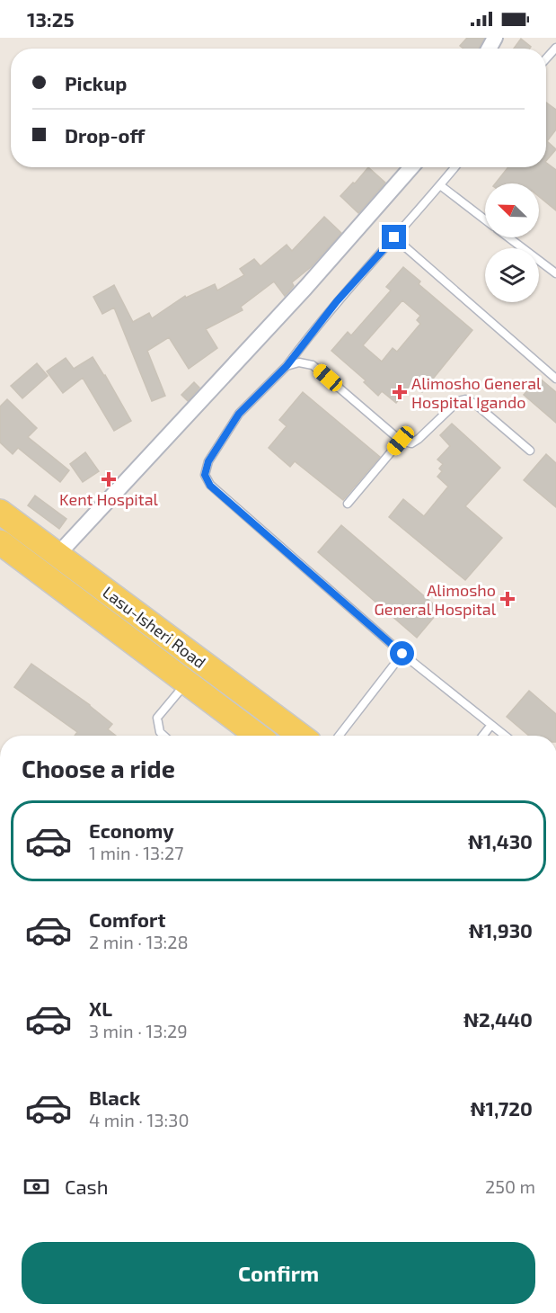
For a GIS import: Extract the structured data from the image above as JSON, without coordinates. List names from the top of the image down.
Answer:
{
  "streets": {
    "main road": ["Lasu-Isheri Road"]
  },
  "places": {
    "health": ["Alimosho General Hospital Igando", "Kent Hospital", "Alimosho General Hospital"]
  },
  "north": "top left",
  "page": {
    "status": "13:25",
    "banner": ["Pickup", "Drop-off"],
    "heading": "Choose a ride",
    "list": [
      {
        "name": "Economy",
        "note": "1 min · 13:27",
        "value": "₦1,430"
      },
      {
        "name": "Comfort",
        "note": "2 min · 13:28",
        "value": "₦1,930"
      },
      {
        "name": "XL",
        "note": "3 min · 13:29",
        "value": "₦2,440"
      },
      {
        "name": "Black",
        "note": "4 min · 13:30",
        "value": "₦1,720"
      }
    ],
    "pay": ["Cash", "250 m"],
    "buttons": "Confirm"
  }
}
